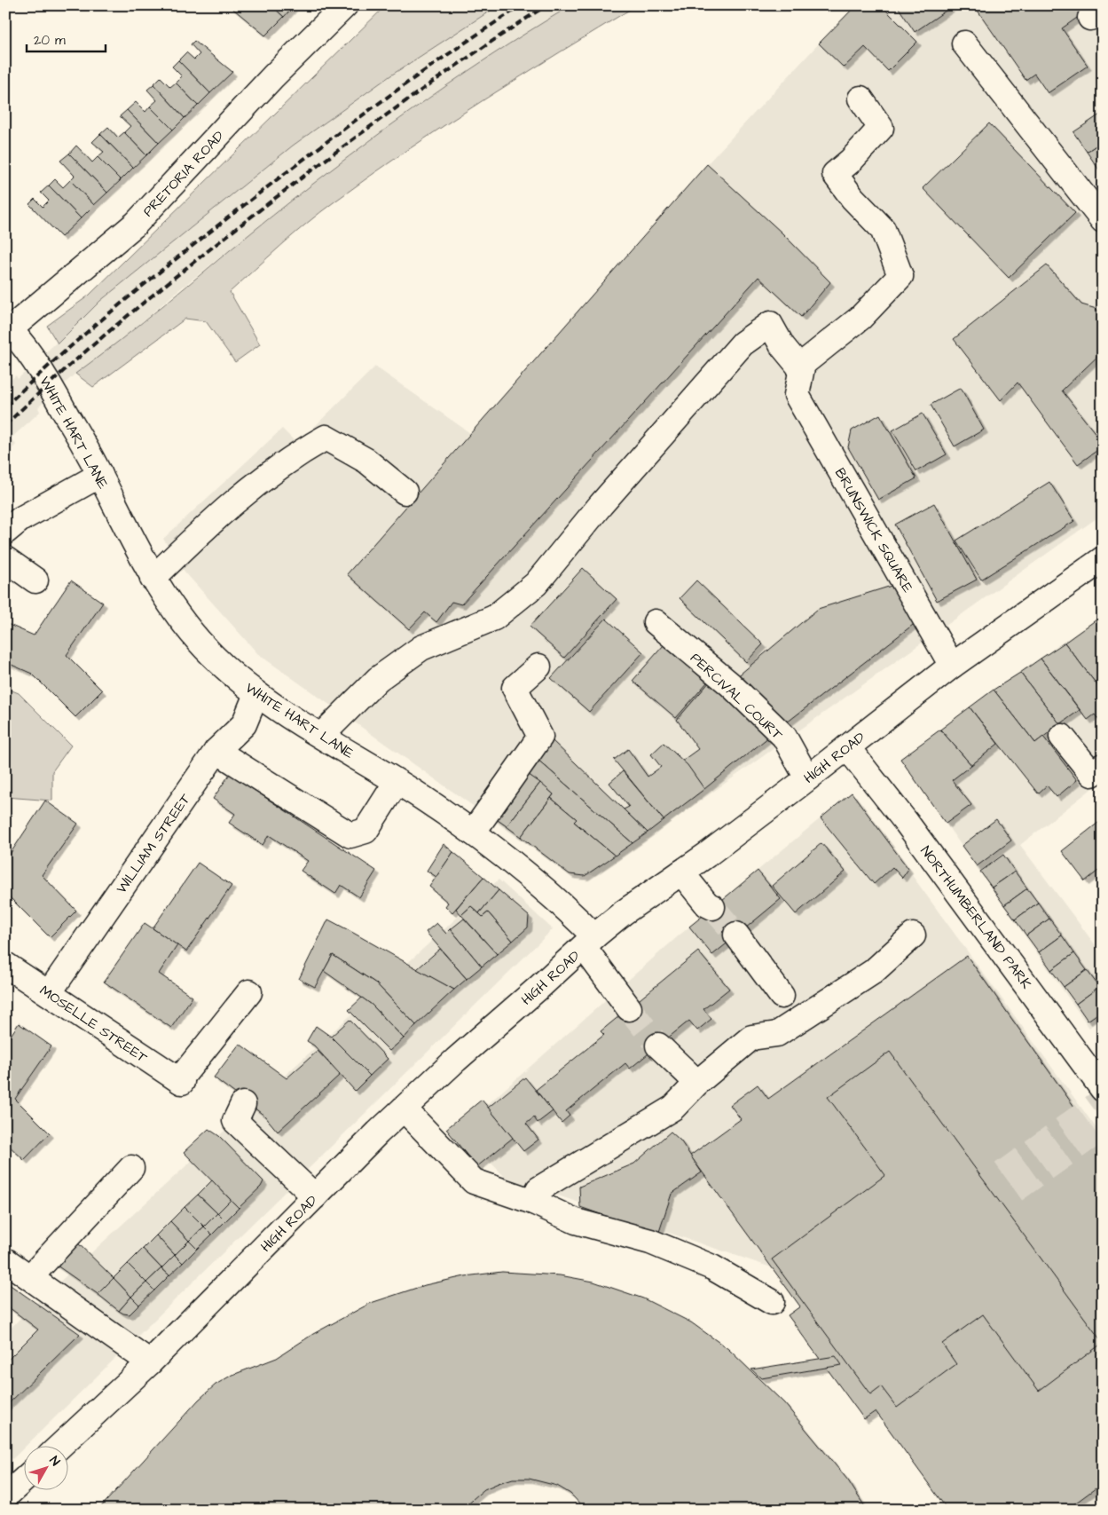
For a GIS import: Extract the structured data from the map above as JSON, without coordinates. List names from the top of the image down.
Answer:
{
  "streets": {
    "street": [
      "PRETORIA ROAD",
      "WHITE HART LANE",
      "BRUNSWICK SQUARE",
      "PERCIVAL COURT",
      "HIGH ROAD",
      "WILLIAM STREET",
      "NORTHUMBERLAND PARK",
      "MOSELLE STREET"
    ]
  },
  "crossings": [
    ["PRETORIA ROAD", "WHITE HART LANE"],
    ["WHITE HART LANE", "HIGH ROAD"],
    ["WHITE HART LANE", "WILLIAM STREET"],
    ["BRUNSWICK SQUARE", "HIGH ROAD"],
    ["PERCIVAL COURT", "HIGH ROAD"],
    ["HIGH ROAD", "NORTHUMBERLAND PARK"],
    ["WILLIAM STREET", "MOSELLE STREET"]
  ],
  "scale_bar": "20 m",
  "north": "top right"
}
